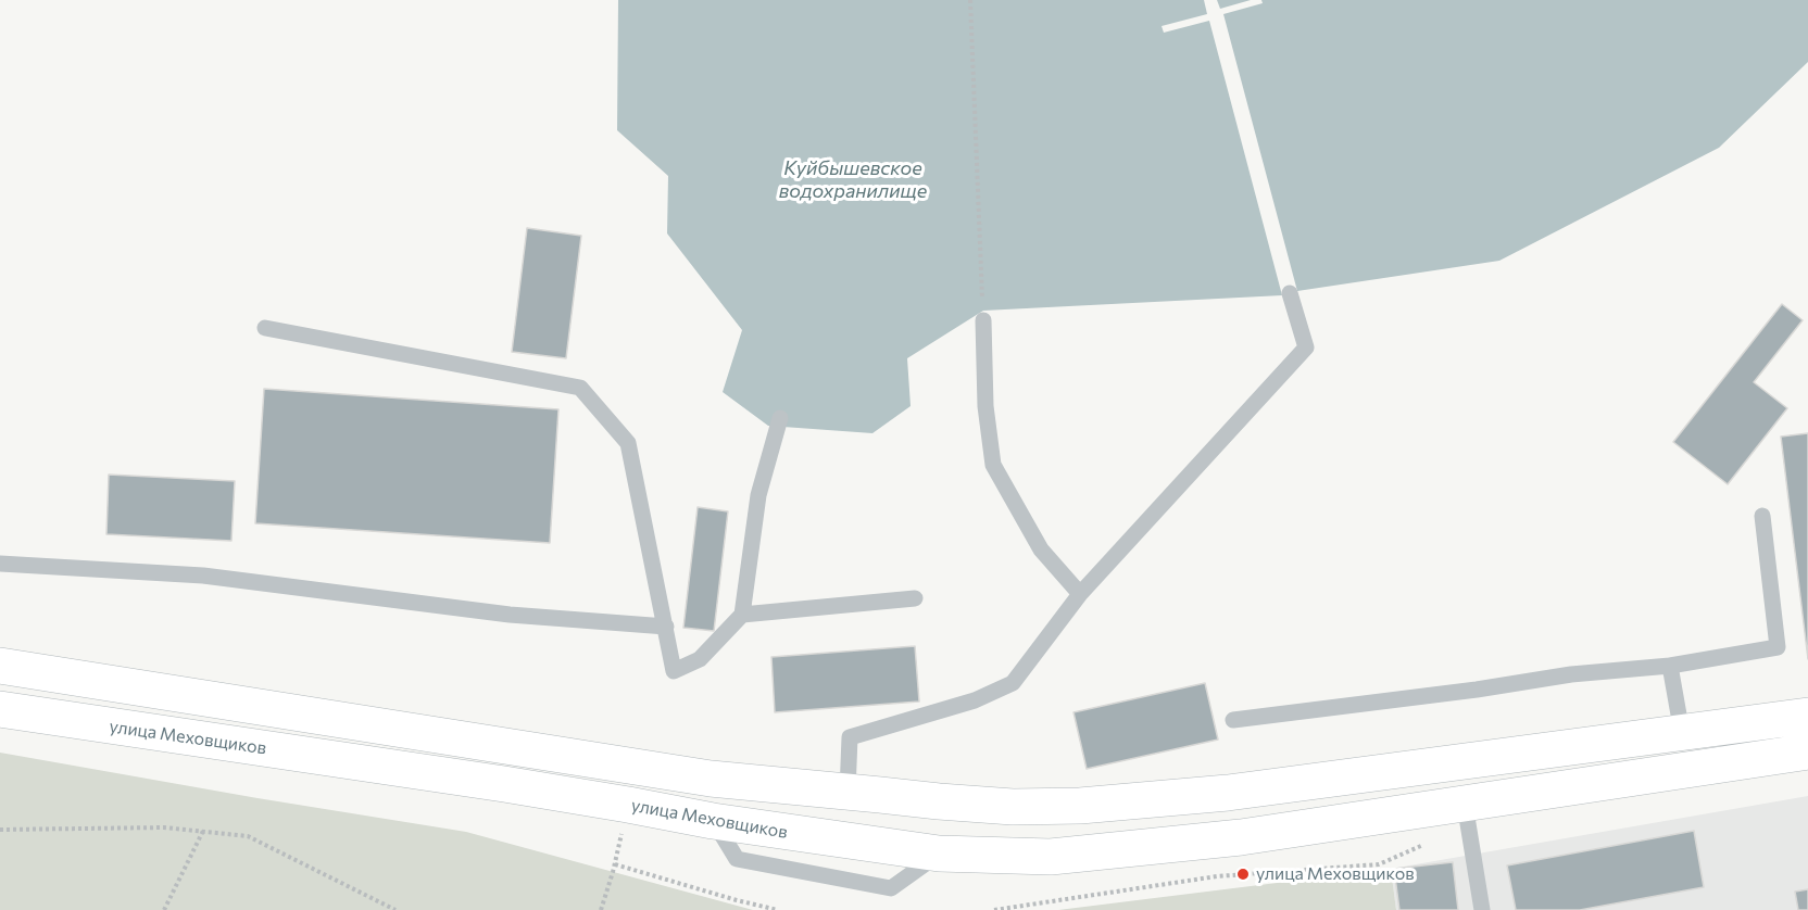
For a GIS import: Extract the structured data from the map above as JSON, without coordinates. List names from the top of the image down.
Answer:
{
  "streets": {
    "main road": ["улица Меховщиков"]
  },
  "water": ["Куйбышевское водохранилище"],
  "places": ["улица Меховщиков"]
}
